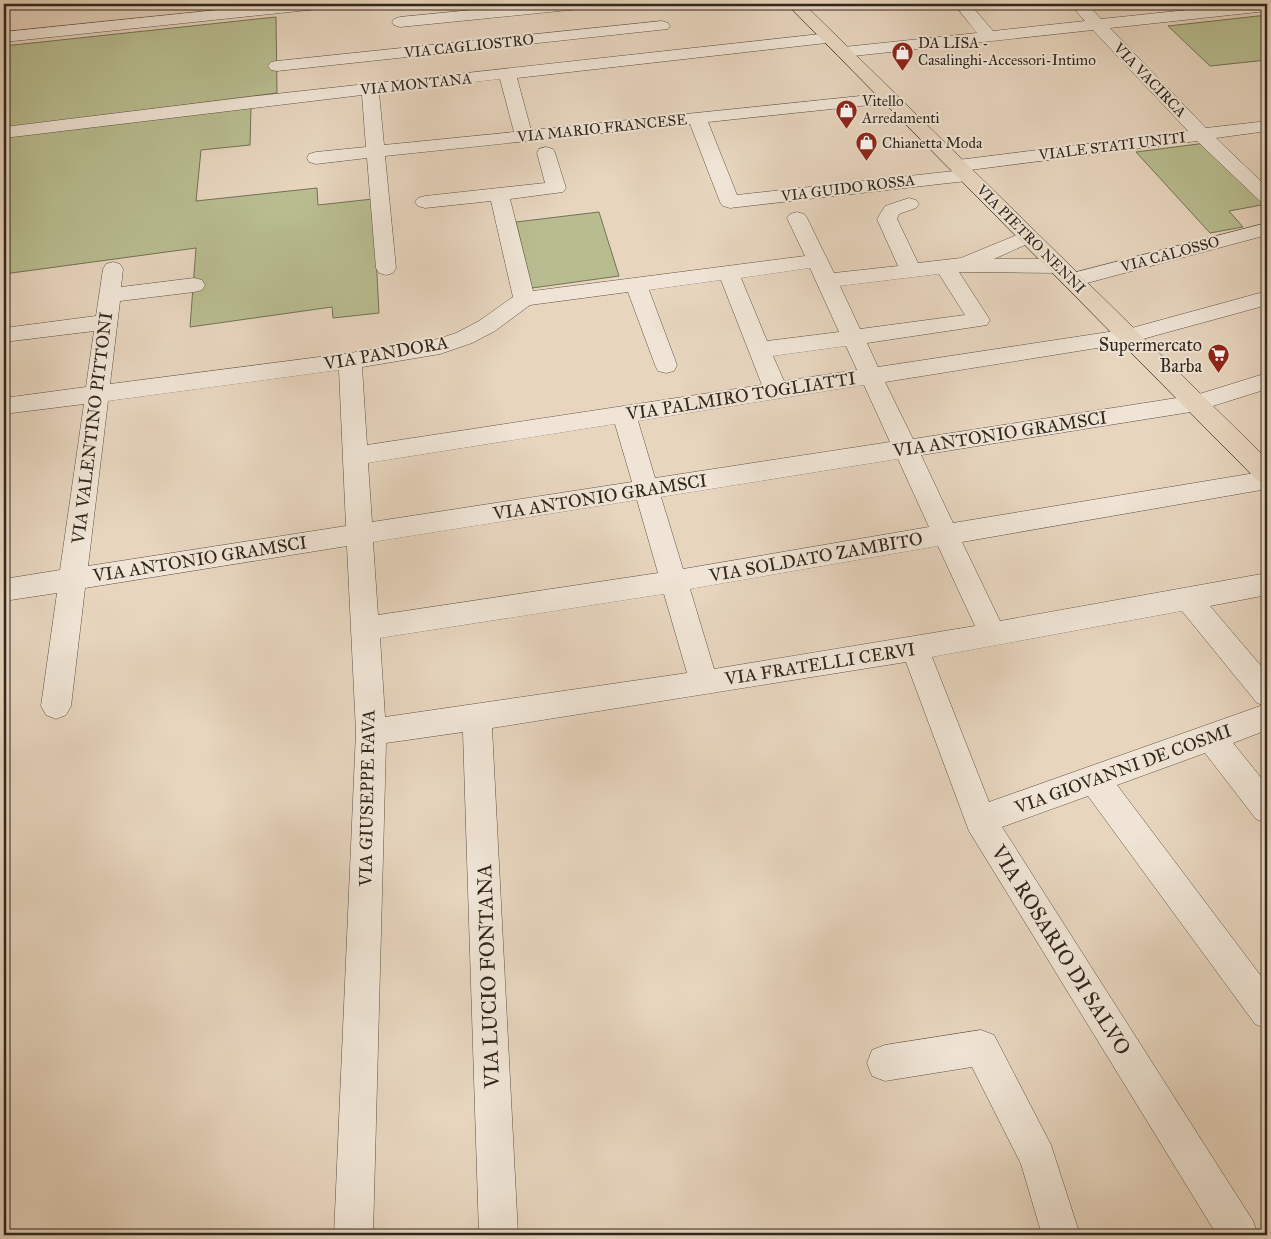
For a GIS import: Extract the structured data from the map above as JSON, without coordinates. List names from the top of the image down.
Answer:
{
  "streets": {
    "main road": ["VIA PIETRO NENNI"],
    "street": [
      "VIA CAGLIOSTRO",
      "VIA VACIRCA",
      "VIA MONTANA",
      "VIA MARIO FRANCESE",
      "VIALE STATI UNITI",
      "VIA GUIDO ROSSA",
      "VIA CALOSSO",
      "VIA PANDORA",
      "VIA PALMIRO TOGLIATTI",
      "VIA VALENTINO PITTONI",
      "VIA ANTONIO GRAMSCI",
      "VIA SOLDATO ZAMBITO",
      "VIA FRATELLI CERVI",
      "VIA GIOVANNI DE COSMI",
      "VIA GIUSEPPE FAVA",
      "VIA ROSARIO DI SALVO",
      "VIA LUCIO FONTANA"
    ]
  },
  "crossings": [
    ["VIA CAGLIOSTRO", "VIA MONTANA"],
    ["VIA VACIRCA", "VIA MONTANA"],
    ["VIA VACIRCA", "VIALE STATI UNITI"],
    ["VIA MONTANA", "VIA PIETRO NENNI"],
    ["VIA MARIO FRANCESE", "VIA GUIDO ROSSA"],
    ["VIA MARIO FRANCESE", "VIA PIETRO NENNI"],
    ["VIALE STATI UNITI", "VIA GUIDO ROSSA"],
    ["VIALE STATI UNITI", "VIA PIETRO NENNI"],
    ["VIA GUIDO ROSSA", "VIA PIETRO NENNI"],
    ["VIA PIETRO NENNI", "VIA CALOSSO"],
    ["VIA PIETRO NENNI", "VIA PALMIRO TOGLIATTI"],
    ["VIA PIETRO NENNI", "VIA ANTONIO GRAMSCI"],
    ["VIA CALOSSO", "VIA PANDORA"],
    ["VIA PANDORA", "VIA VALENTINO PITTONI"],
    ["VIA PANDORA", "VIA GIUSEPPE FAVA"],
    ["VIA PALMIRO TOGLIATTI", "VIA GIUSEPPE FAVA"],
    ["VIA VALENTINO PITTONI", "VIA ANTONIO GRAMSCI"],
    ["VIA ANTONIO GRAMSCI", "VIA GIUSEPPE FAVA"],
    ["VIA SOLDATO ZAMBITO", "VIA GIUSEPPE FAVA"],
    ["VIA FRATELLI CERVI", "VIA GIUSEPPE FAVA"],
    ["VIA FRATELLI CERVI", "VIA ROSARIO DI SALVO"],
    ["VIA FRATELLI CERVI", "VIA LUCIO FONTANA"],
    ["VIA GIOVANNI DE COSMI", "VIA ROSARIO DI SALVO"]
  ],
  "places": {
    "shop": ["DA LISA - Casalinghi-Accessori-Intimo", "Vitello Arredamenti", "Chianetta Moda"],
    "supermarket": ["Supermercato Barba"]
  }
}
